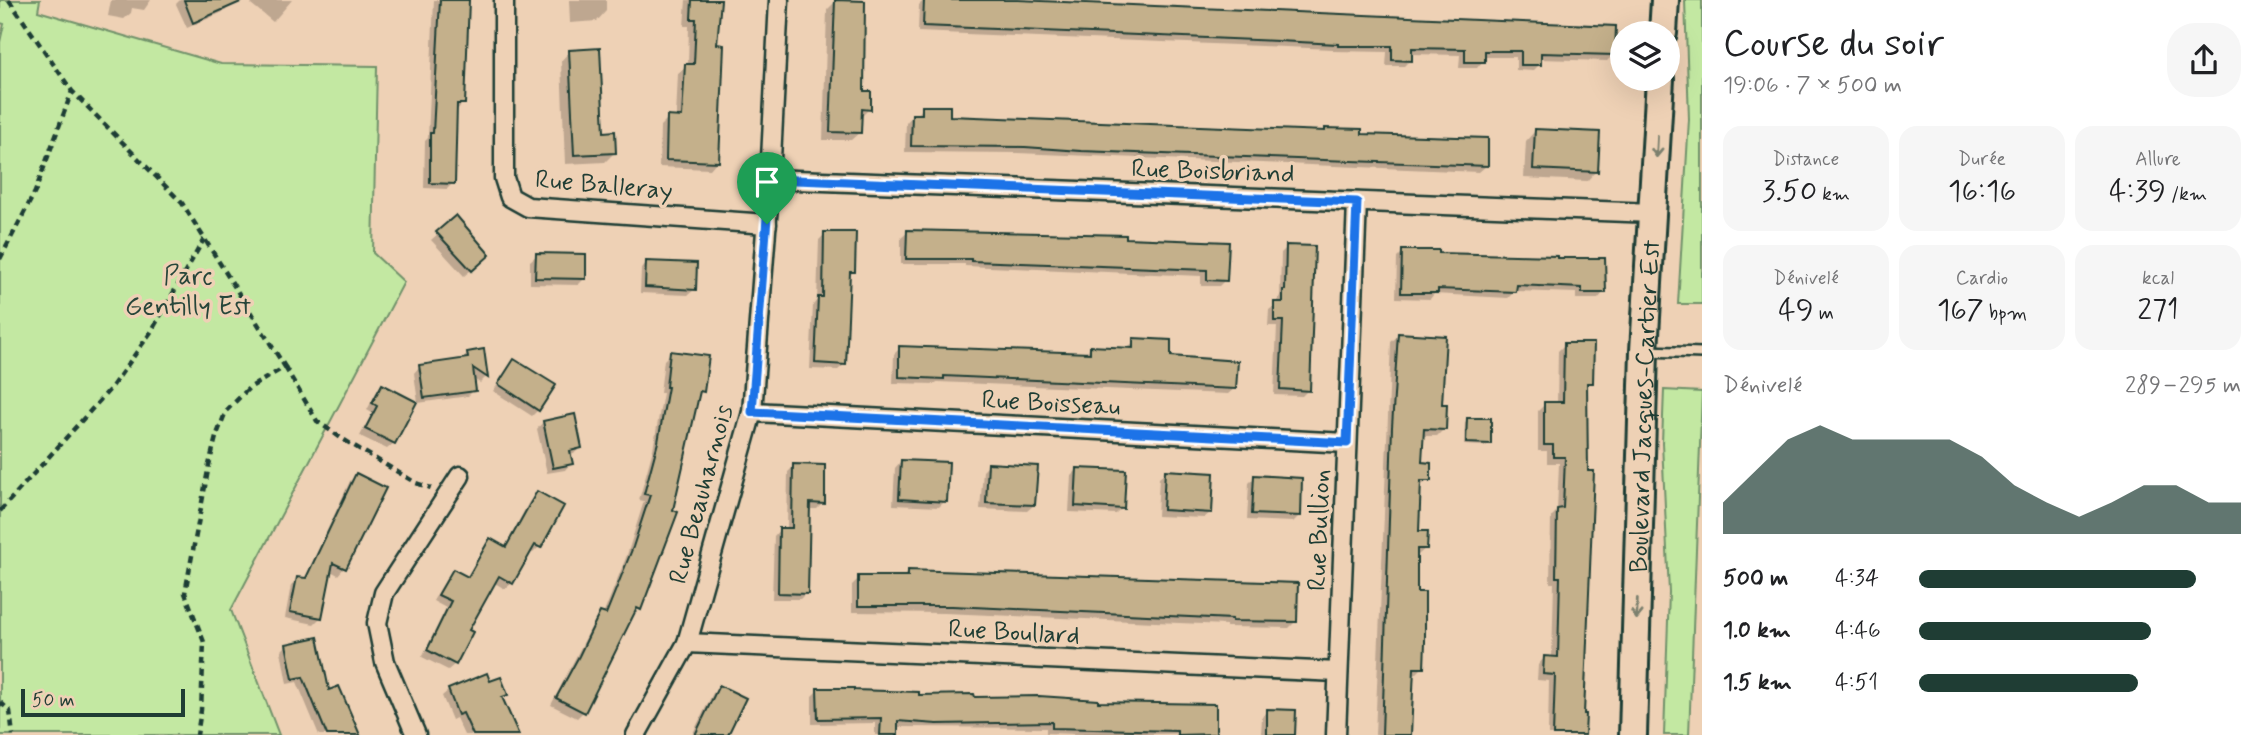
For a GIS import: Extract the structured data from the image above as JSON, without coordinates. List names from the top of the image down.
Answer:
{
  "streets": {
    "main road": ["Boulevard Jacques-Cartier Est"],
    "street": [
      "Rue Boisbriand",
      "Rue Balleray",
      "Rue Boisseau",
      "Rue Beauharnois",
      "Rue Bullion",
      "Rue Boullard"
    ]
  },
  "crossings": [
    ["Rue Boisbriand", "Boulevard Jacques-Cartier Est"],
    ["Rue Boisbriand", "Rue Beauharnois"],
    ["Rue Boisbriand", "Rue Bullion"],
    ["Rue Balleray", "Rue Beauharnois"],
    ["Rue Boisseau", "Rue Beauharnois"],
    ["Rue Boisseau", "Rue Bullion"],
    ["Rue Beauharnois", "Rue Boullard"],
    ["Rue Bullion", "Rue Boullard"]
  ],
  "one_way": ["Boulevard Jacques-Cartier Est"],
  "parks": ["Parc Gentilly Est"],
  "scale_bar": "50 m",
  "page": {
    "heading": ["Course du soir", "19:06 · 7 × 500 m"],
    "stats": [
      ["Distance", "3.50 km"],
      ["Durée", "16:16"],
      ["Allure", "4:39 /km"],
      ["Dénivelé", "49 m"],
      ["Cardio", "167 bpm"],
      ["kcal", "271"]
    ],
    "chart": ["Dénivelé", "289–295 m"],
    "list": [
      {
        "name": "500 m",
        "note": "4:34"
      },
      {
        "name": "1.0 km",
        "note": "4:46"
      },
      {
        "name": "1.5 km",
        "note": "4:51"
      }
    ],
    "scale": "50 m"
  }
}
